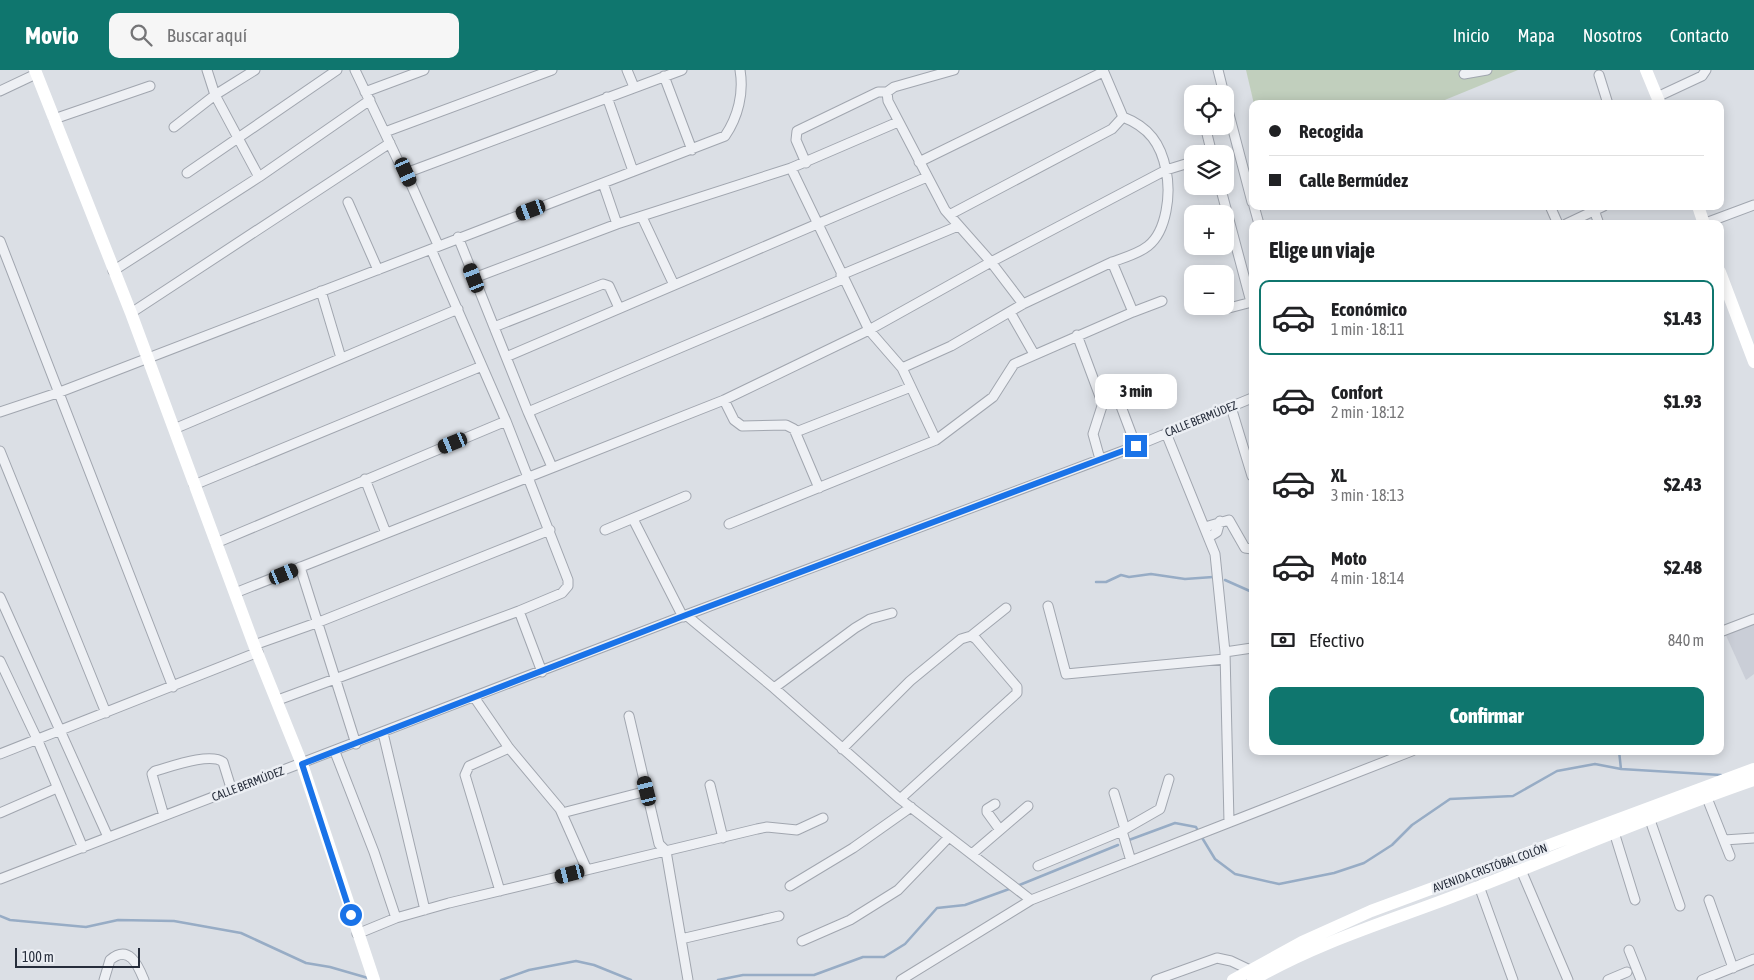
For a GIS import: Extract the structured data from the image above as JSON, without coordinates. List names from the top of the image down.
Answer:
{
  "streets": {
    "street": ["CALLE BERMÚDEZ", "AVENIDA CRISTÓBAL COLÓN"]
  },
  "scale_bar": "100 m",
  "page": {
    "header": "Movio",
    "search": "Buscar aquí",
    "nav": [
      "Inicio",
      "Mapa",
      "Nosotros",
      "Contacto"
    ],
    "map_buttons": ["+", "−"],
    "banner": ["Recogida", "Calle Bermúdez"],
    "heading": "Elige un viaje",
    "list": [
      {
        "name": "Económico",
        "note": "1 min · 18:11",
        "value": "$1.43"
      },
      {
        "name": "Confort",
        "note": "2 min · 18:12",
        "value": "$1.93"
      },
      {
        "name": "XL",
        "note": "3 min · 18:13",
        "value": "$2.43"
      },
      {
        "name": "Moto",
        "note": "4 min · 18:14",
        "value": "$2.48"
      }
    ],
    "bubble": "3 min",
    "pay": ["Efectivo", "840 m"],
    "buttons": "Confirmar",
    "scale": "100 m"
  }
}
